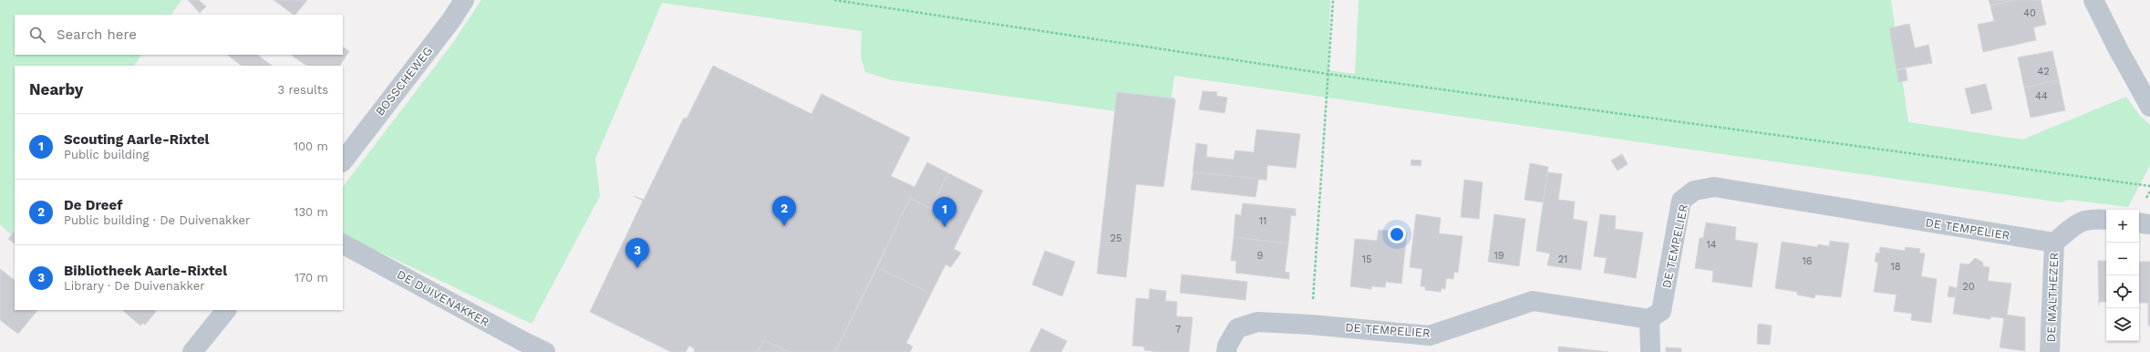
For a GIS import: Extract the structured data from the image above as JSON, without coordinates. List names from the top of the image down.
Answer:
{
  "streets": {
    "street": [
      "BOSSCHEWEG",
      "DE TEMPELIER",
      "DE MALTHEZER",
      "DE DUIVENAKKER"
    ]
  },
  "crossings": [
    ["DE TEMPELIER", "DE MALTHEZER"]
  ],
  "house_numbers": [
    "40",
    "42",
    "44",
    "11",
    "25",
    "14",
    "9",
    "19",
    "15",
    "21",
    "16",
    "18",
    "20",
    "7"
  ],
  "page": {
    "search": "Search here",
    "heading": ["Nearby", "3 results"],
    "list": [
      {
        "mark": "1",
        "name": "Scouting Aarle-Rixtel",
        "note": "Public building",
        "value": "100 m"
      },
      {
        "mark": "2",
        "name": "De Dreef",
        "note": "Public building · De Duivenakker",
        "value": "130 m"
      },
      {
        "mark": "3",
        "name": "Bibliotheek Aarle-Rixtel",
        "note": "Library · De Duivenakker",
        "value": "170 m"
      }
    ],
    "pins": ["2", "1", "3"],
    "map_buttons": ["+", "−"]
  }
}
